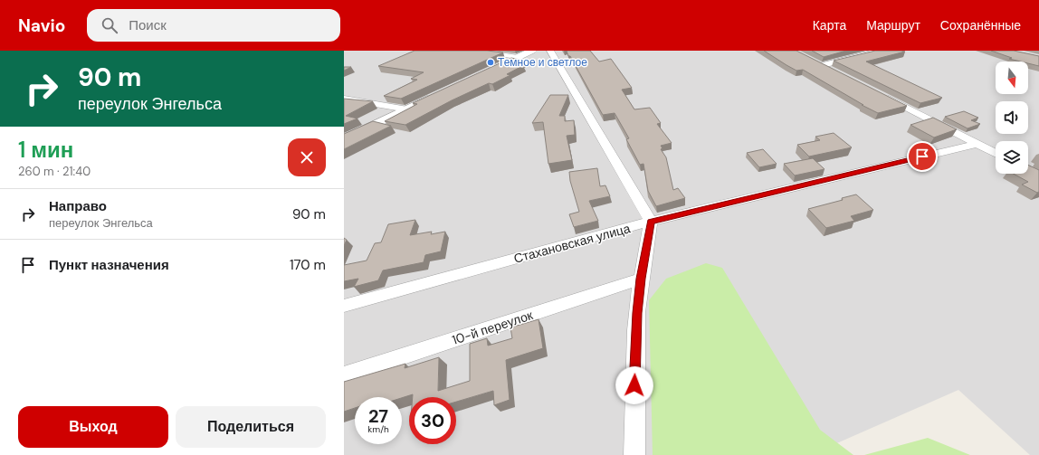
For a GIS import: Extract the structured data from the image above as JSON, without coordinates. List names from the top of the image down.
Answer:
{
  "streets": {
    "street": ["Стахановская улица", "10-й переулок"]
  },
  "places": ["Темное и светлое"],
  "north": "bottom",
  "page": {
    "header": "Navio",
    "search": "Поиск",
    "nav": ["Карта", "Маршрут", "Сохранённые"],
    "turn": ["90 m", "переулок Энгельса"],
    "heading": ["1 мин", "260 m · 21:40"],
    "list": [
      {
        "name": "Направо",
        "note": "переулок Энгельса",
        "value": "90 m"
      },
      {
        "name": "Пункт назначения",
        "value": "170 m"
      }
    ],
    "speed": "27 km/h",
    "limit": "30",
    "buttons": ["Выход", "Поделиться"]
  }
}
